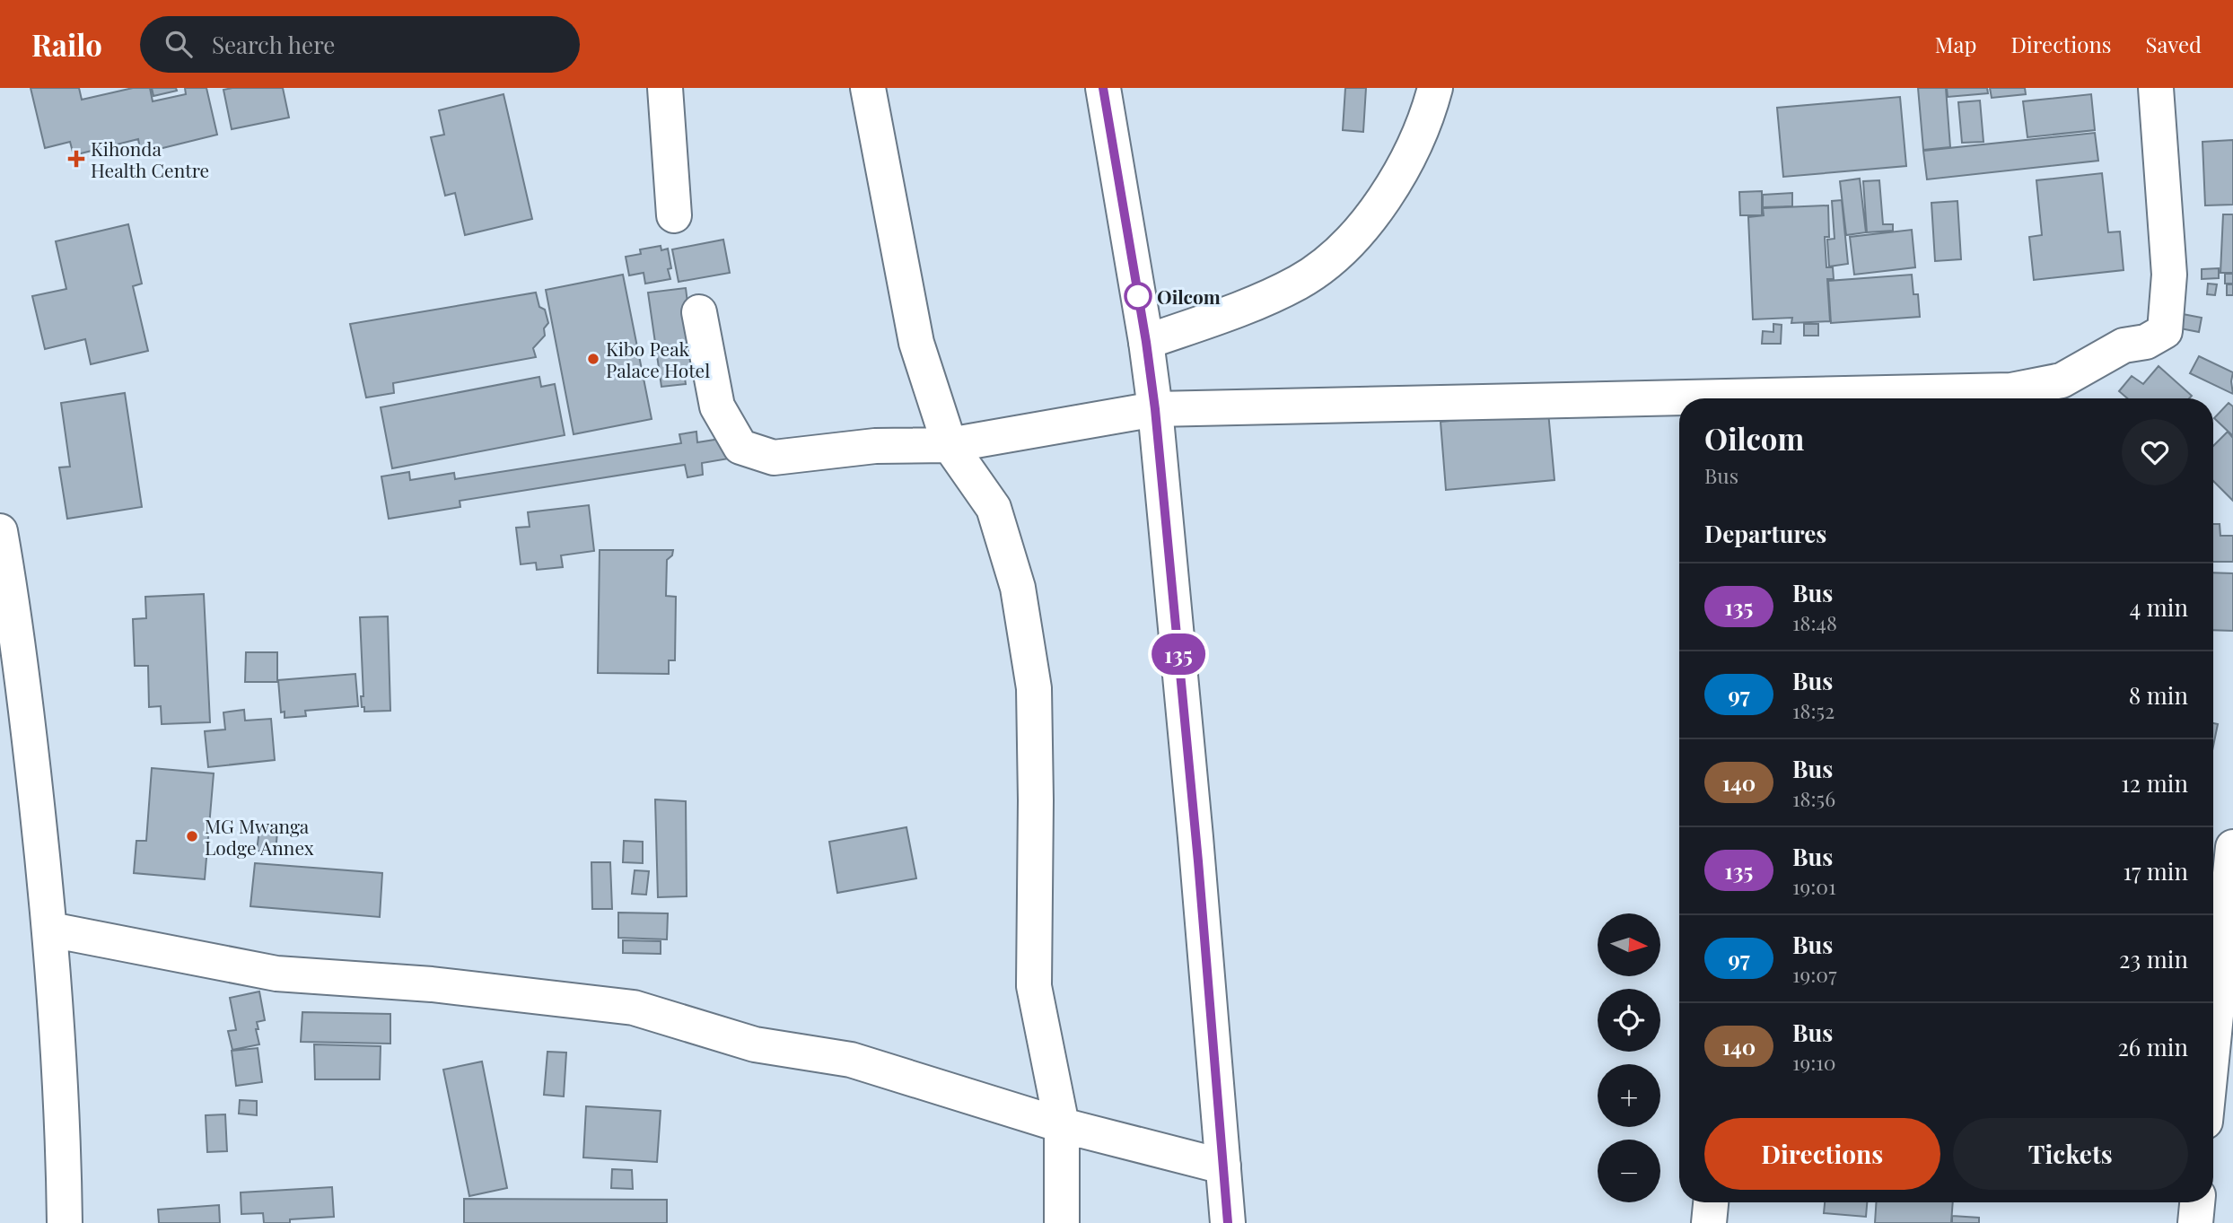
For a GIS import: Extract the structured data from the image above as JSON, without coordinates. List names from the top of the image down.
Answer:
{
  "places": {
    "health": ["Kihonda Health Centre"],
    "other": ["Oilcom", "Kibo Peak Palace Hotel", "MG Mwanga Lodge Annex"]
  },
  "lines": ["bus line 135"],
  "north": "right",
  "page": {
    "header": "Railo",
    "search": "Search here",
    "nav": ["Map", "Directions", "Saved"],
    "on_map": "135",
    "heading": [
      ["Oilcom", "Bus"],
      "Departures"
    ],
    "list": [
      {
        "mark": "135",
        "name": "Bus",
        "note": "18:48",
        "value": "4 min"
      },
      {
        "mark": "97",
        "name": "Bus",
        "note": "18:52",
        "value": "8 min"
      },
      {
        "mark": "140",
        "name": "Bus",
        "note": "18:56",
        "value": "12 min"
      },
      {
        "mark": "135",
        "name": "Bus",
        "note": "19:01",
        "value": "17 min"
      },
      {
        "mark": "97",
        "name": "Bus",
        "note": "19:07",
        "value": "23 min"
      },
      {
        "mark": "140",
        "name": "Bus",
        "note": "19:10",
        "value": "26 min"
      }
    ],
    "map_buttons": ["+", "−"],
    "buttons": ["Directions", "Tickets"]
  }
}
